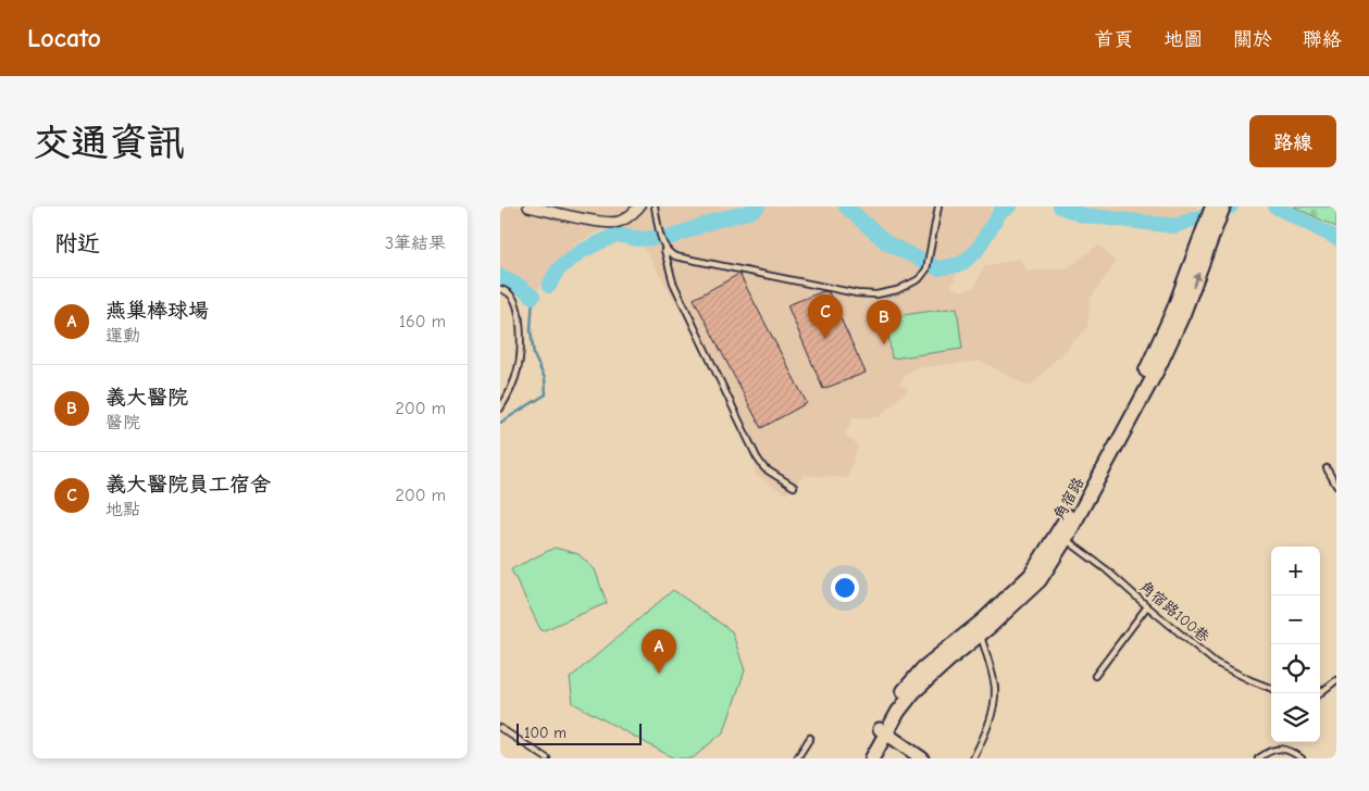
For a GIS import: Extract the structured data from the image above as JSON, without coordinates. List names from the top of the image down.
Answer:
{
  "streets": {
    "main road": ["角宿路"],
    "lane": ["角宿路100巷"]
  },
  "crossings": [
    ["角宿路", "角宿路100巷"]
  ],
  "scale_bar": "100 m",
  "page": {
    "header": "Locato",
    "nav": [
      "首頁",
      "地圖",
      "關於",
      "聯絡"
    ],
    "buttons": "路線",
    "title": "交通資訊",
    "heading": ["附近", "3筆結果"],
    "list": [
      {
        "mark": "A",
        "name": "燕巢棒球場",
        "note": "運動",
        "value": "160 m"
      },
      {
        "mark": "B",
        "name": "義大醫院",
        "note": "醫院",
        "value": "200 m"
      },
      {
        "mark": "C",
        "name": "義大醫院員工宿舍",
        "note": "地點",
        "value": "200 m"
      }
    ],
    "pins": ["C", "B", "A"],
    "map_buttons": ["+", "−"],
    "scale": "100 m"
  }
}
